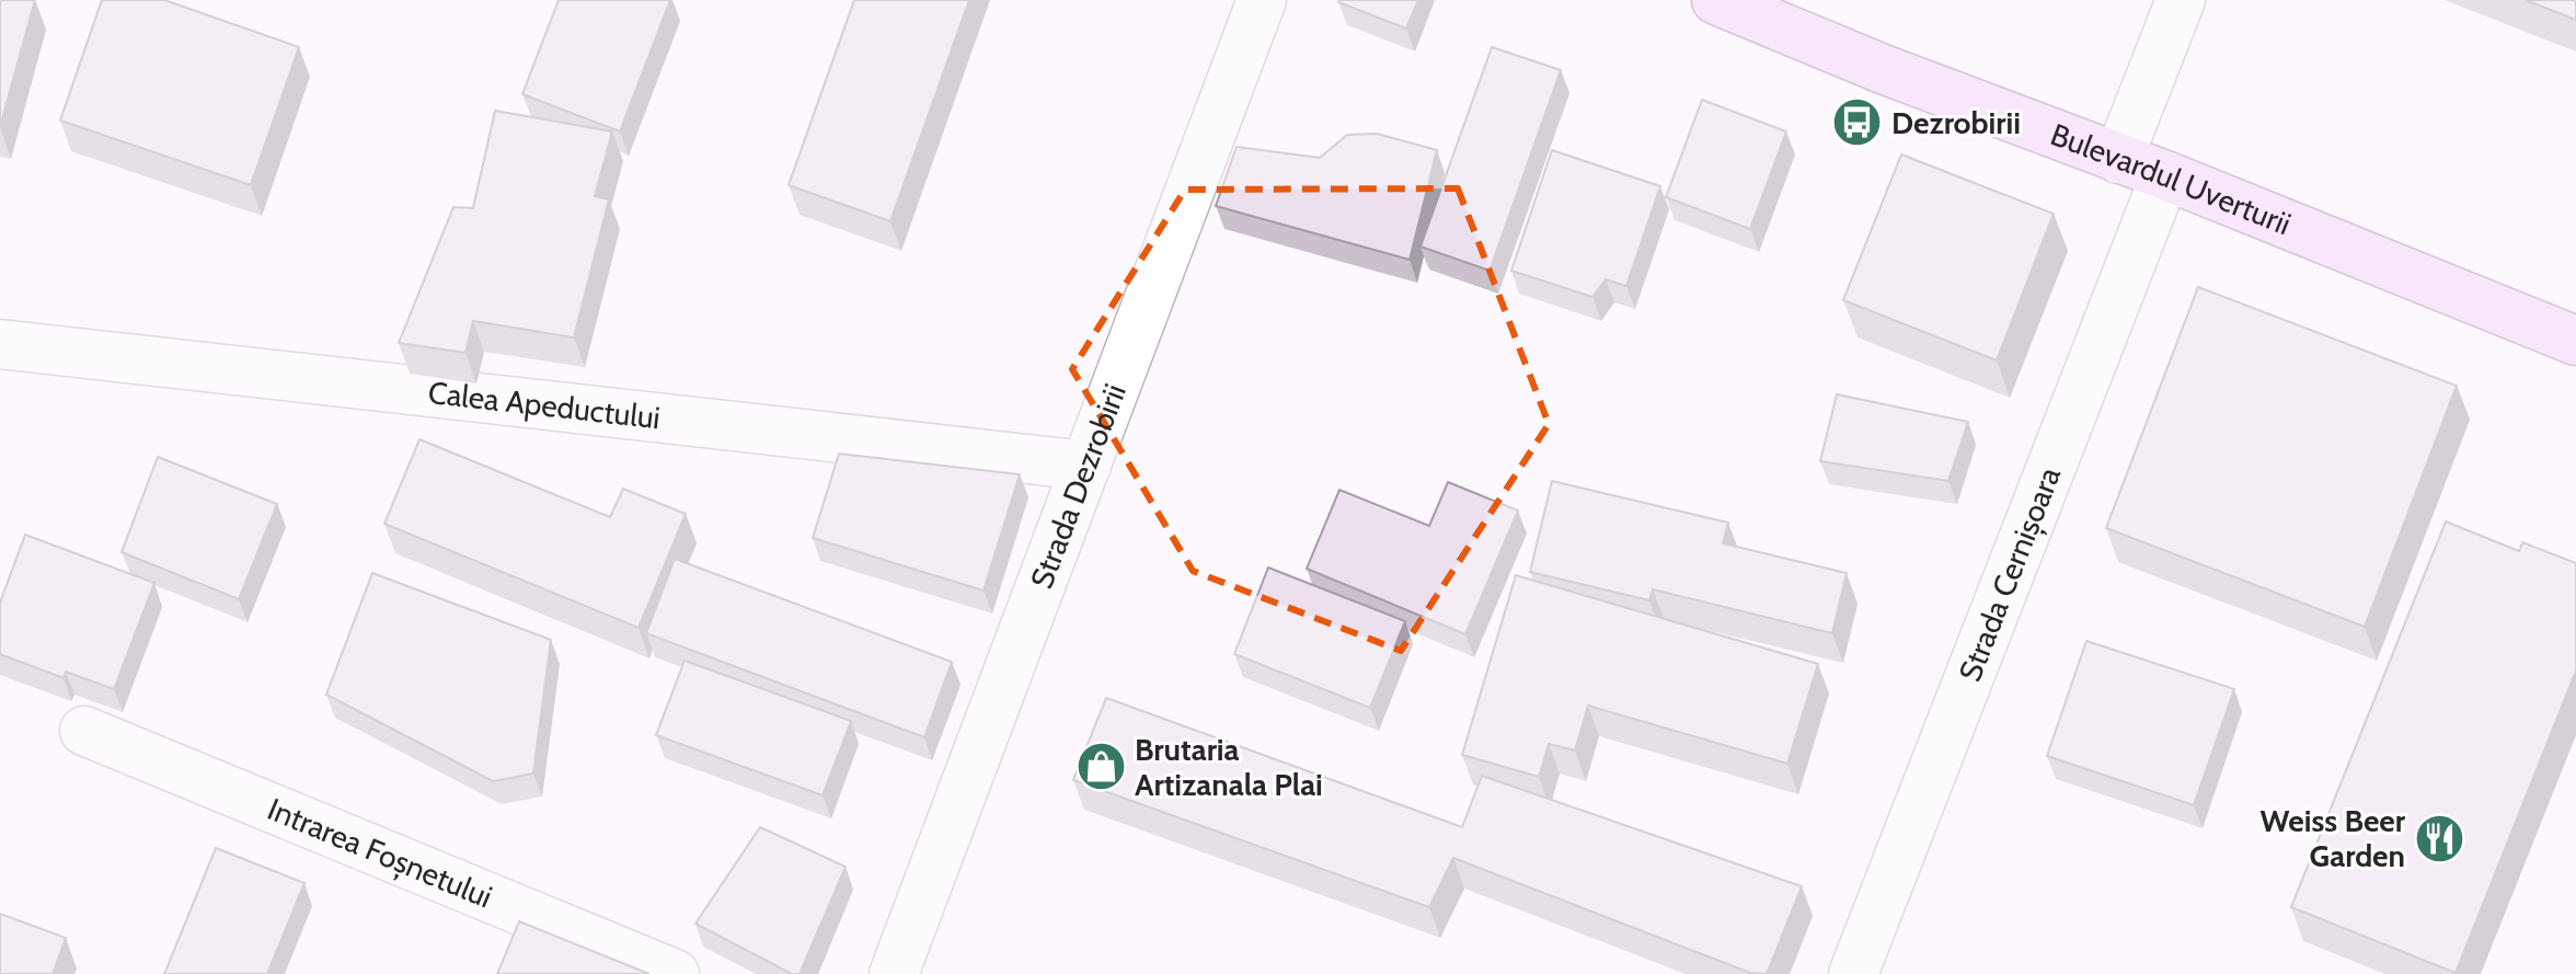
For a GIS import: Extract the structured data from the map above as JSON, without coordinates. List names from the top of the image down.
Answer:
{
  "streets": {
    "main road": ["Bulevardul Uverturii"],
    "street": [
      "Calea Apeductului",
      "Strada Dezrobirii",
      "Strada Cernișoara",
      "Intrarea Foșnetului"
    ]
  },
  "crossings": [
    ["Bulevardul Uverturii", "Strada Cernișoara"],
    ["Calea Apeductului", "Strada Dezrobirii"]
  ],
  "places": {
    "bus stop": ["Dezrobirii"],
    "shop": ["Brutaria Artizanala Plai"],
    "restaurant": ["Weiss Beer Garden"]
  }
}
